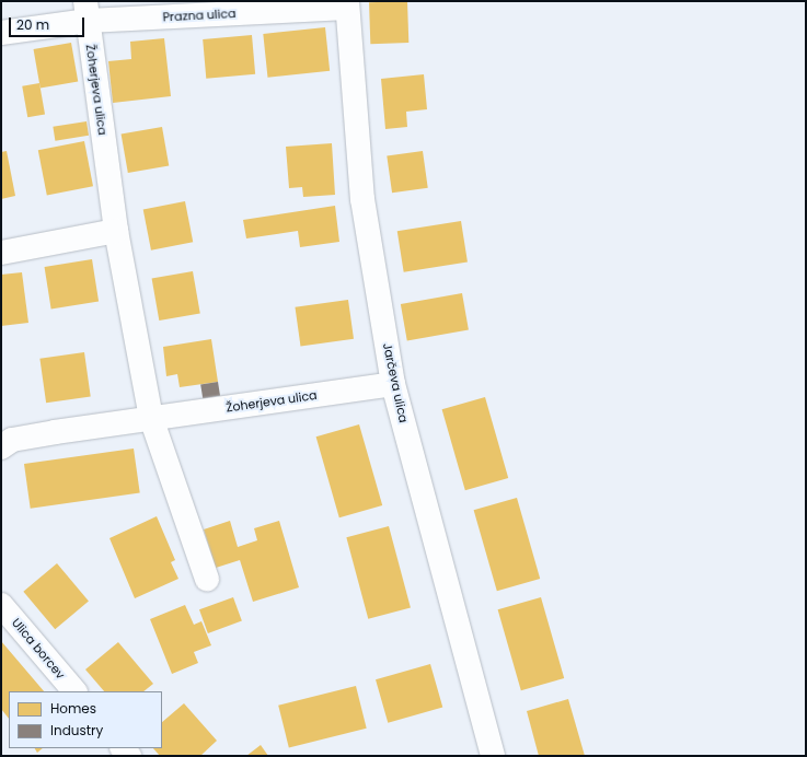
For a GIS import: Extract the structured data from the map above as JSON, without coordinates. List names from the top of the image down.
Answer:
{
  "streets": {
    "street": [
      "Prazna ulica",
      "Žoherjeva ulica",
      "Jarčeva ulica",
      "Ulica borcev"
    ]
  },
  "crossings": [
    ["Prazna ulica", "Žoherjeva ulica"],
    ["Prazna ulica", "Jarčeva ulica"],
    ["Žoherjeva ulica", "Jarčeva ulica"]
  ],
  "legend": ["Homes", "Industry"],
  "scale_bar": "20 m"
}
